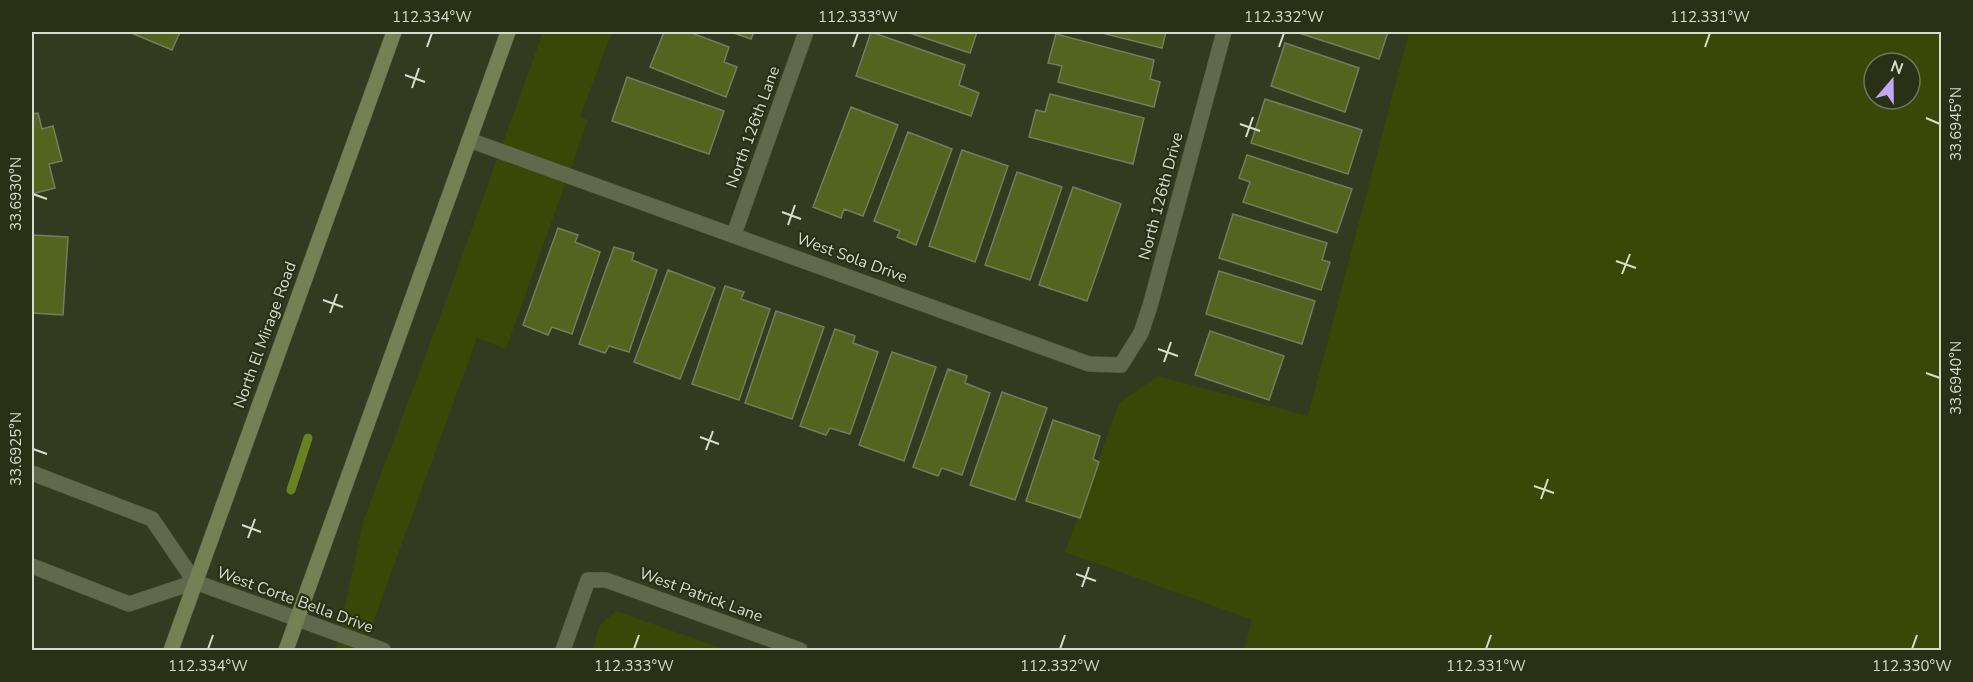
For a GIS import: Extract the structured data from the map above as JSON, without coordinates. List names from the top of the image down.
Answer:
{
  "streets": {
    "main road": ["North El Mirage Road"],
    "street": [
      "North 126th Lane",
      "North 126th Drive",
      "West Sola Drive",
      "West Patrick Lane",
      "West Corte Bella Drive"
    ]
  },
  "crossings": [
    ["North 126th Lane", "West Sola Drive"],
    ["North 126th Drive", "West Sola Drive"],
    ["North El Mirage Road", "West Corte Bella Drive"]
  ],
  "north": "top",
  "coordinates": [
    "112.334°W",
    "112.333°W",
    "112.332°W",
    "112.331°W",
    "33.6945°N",
    "33.6930°N",
    "33.6940°N",
    "33.6925°N",
    "112.330°W"
  ]
}
